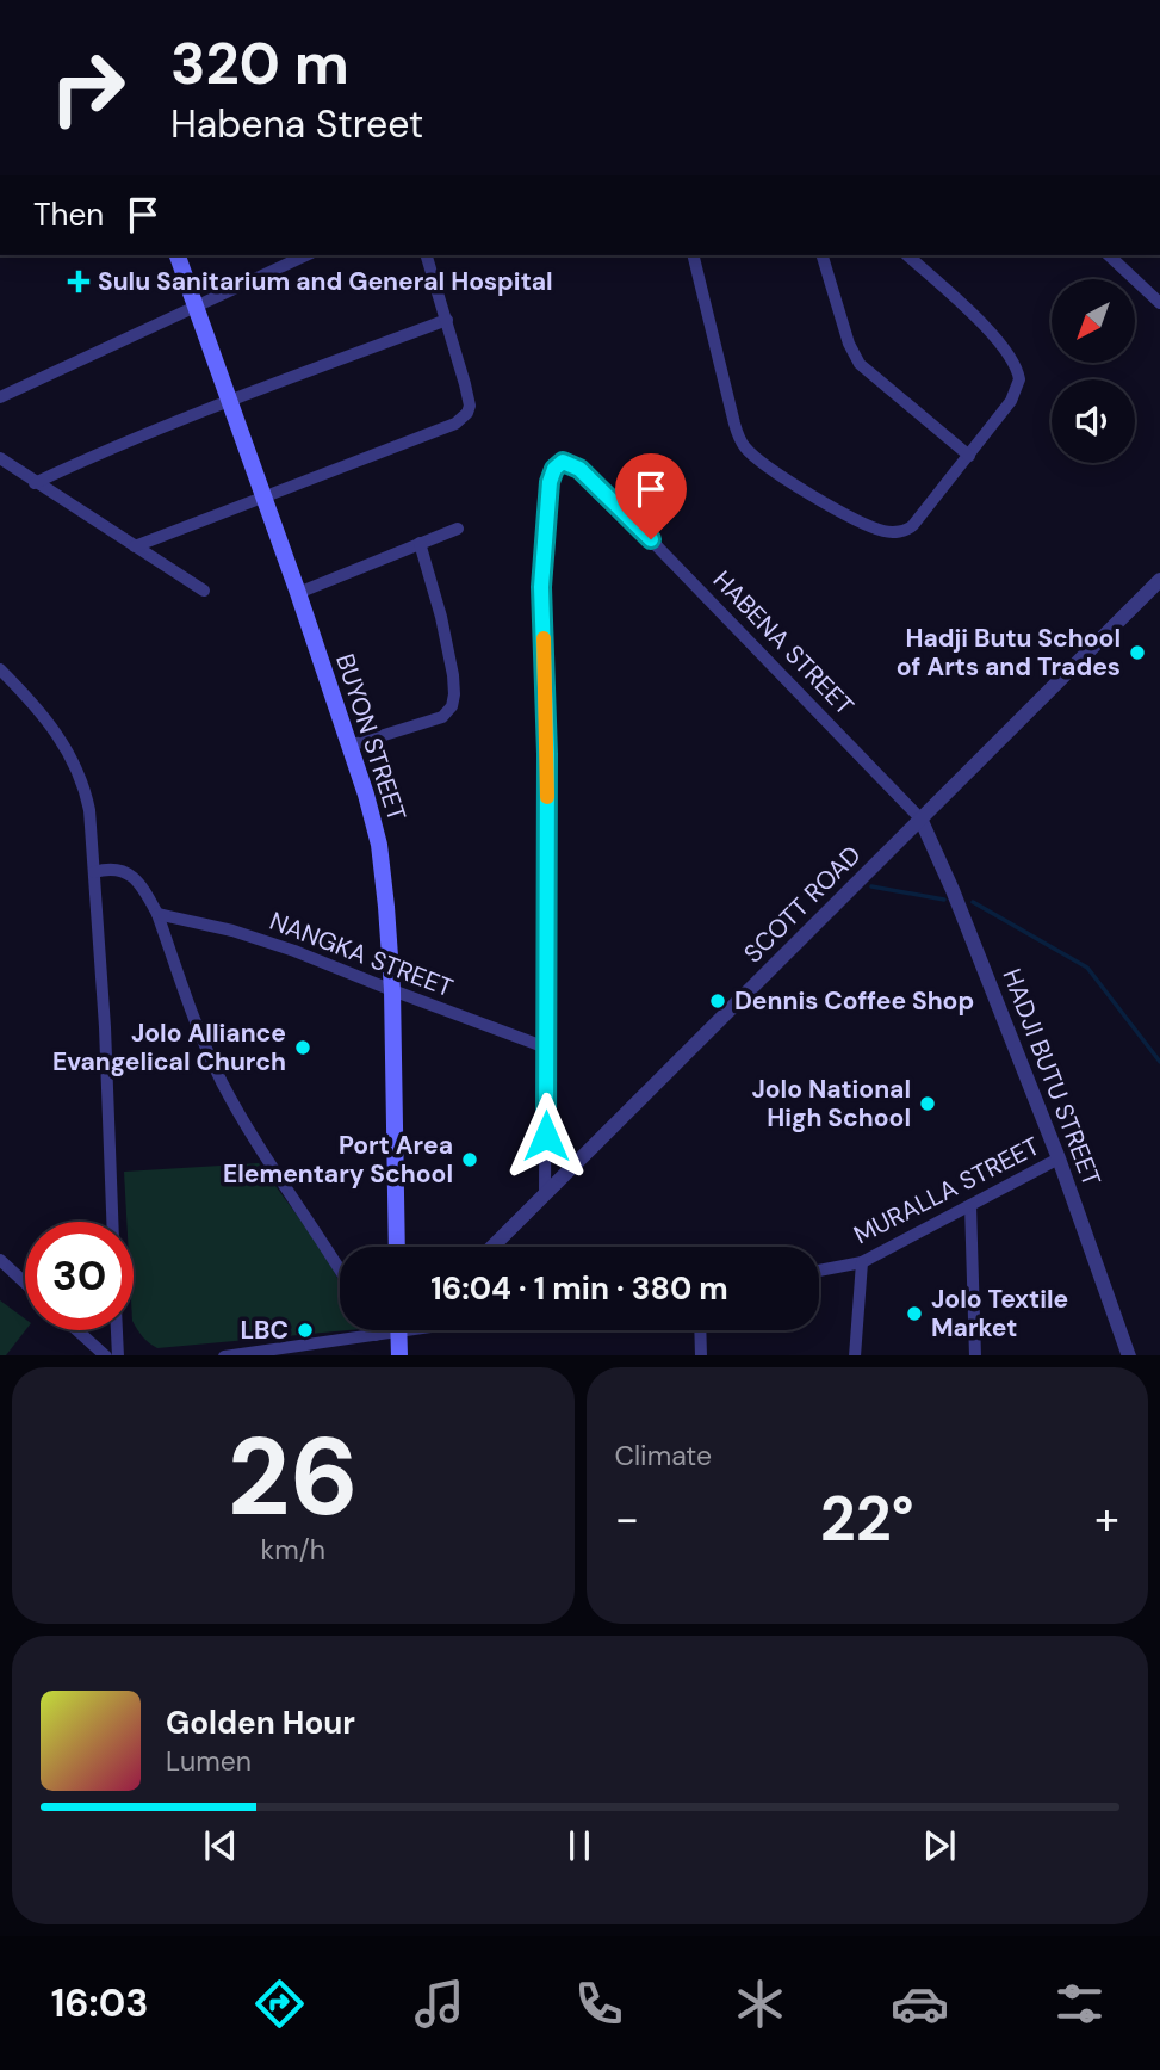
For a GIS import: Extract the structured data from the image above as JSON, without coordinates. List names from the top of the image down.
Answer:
{
  "streets": {
    "main road": ["BUYON STREET"],
    "street": [
      "HABENA STREET",
      "SCOTT ROAD",
      "NANGKA STREET",
      "HADJI BUTU STREET",
      "MURALLA STREET"
    ]
  },
  "crossings": [
    ["HABENA STREET", "SCOTT ROAD"],
    ["HABENA STREET", "NANGKA STREET"],
    ["HABENA STREET", "HADJI BUTU STREET"],
    ["BUYON STREET", "NANGKA STREET"],
    ["SCOTT ROAD", "HADJI BUTU STREET"],
    ["HADJI BUTU STREET", "MURALLA STREET"]
  ],
  "places": {
    "health": ["Sulu Sanitarium and General Hospital"],
    "other": [
      "Hadji Butu School of Arts and Trades",
      "Dennis Coffee Shop",
      "Jolo Alliance Evangelical Church",
      "Jolo National High School",
      "Port Area Elementary School",
      "Jolo Textile Market",
      "LBC"
    ]
  },
  "north": "bottom left",
  "page": {
    "turn": ["320 m", "Habena Street"],
    "then": "Then",
    "limit": "30",
    "trip": "16:04 · 1 min · 380 m",
    "tile": [
      ["26", "km/h"],
      "Climate"
    ],
    "heat": ["−", "22°", "+"],
    "song": ["Golden Hour", "Lumen"],
    "tabs": "16:03"
  }
}
